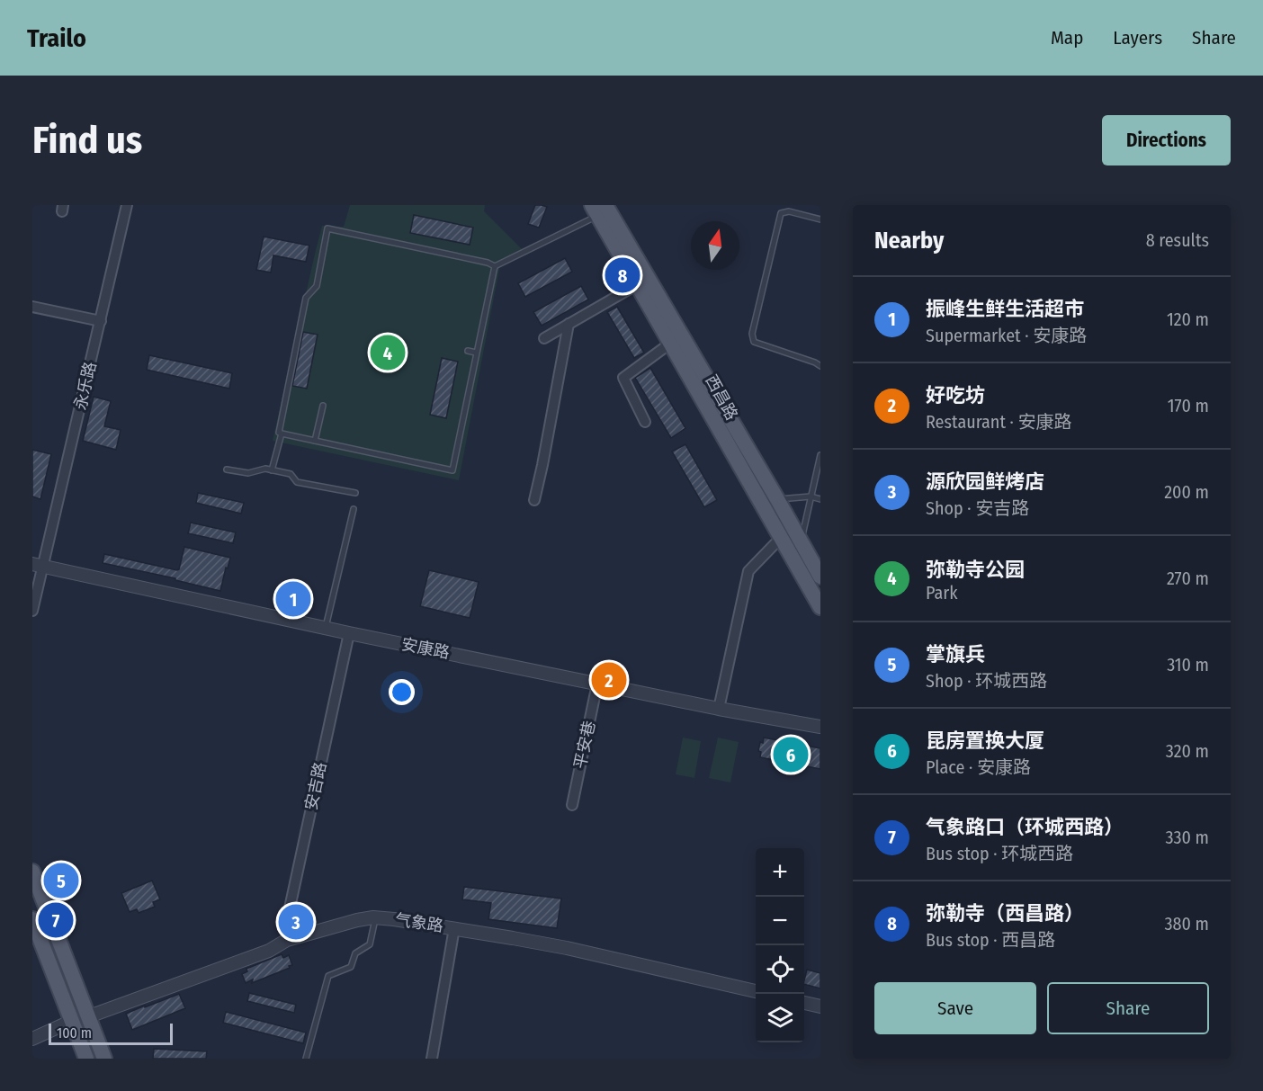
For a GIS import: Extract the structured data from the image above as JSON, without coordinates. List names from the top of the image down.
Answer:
{
  "streets": {
    "main road": ["西昌路"],
    "street": [
      "永乐路",
      "安康路",
      "平安巷",
      "安吉路",
      "气象路"
    ]
  },
  "crossings": [
    ["永乐路", "安康路"],
    ["安康路", "平安巷"],
    ["安康路", "安吉路"],
    ["安吉路", "气象路"]
  ],
  "scale_bar": "100 m",
  "north": "top",
  "page": {
    "header": "Trailo",
    "nav": ["Map", "Layers", "Share"],
    "buttons": [
      "Directions",
      ["Save", "Share"]
    ],
    "title": "Find us",
    "heading": ["Nearby", "8 results"],
    "pins": [
      "8",
      "4",
      "1",
      "2",
      "6",
      "5",
      "7",
      "3"
    ],
    "list": [
      {
        "mark": "1",
        "name": "振峰生鲜生活超市",
        "note": "Supermarket · 安康路",
        "value": "120 m"
      },
      {
        "mark": "2",
        "name": "好吃坊",
        "note": "Restaurant · 安康路",
        "value": "170 m"
      },
      {
        "mark": "3",
        "name": "源欣园鲜烤店",
        "note": "Shop · 安吉路",
        "value": "200 m"
      },
      {
        "mark": "4",
        "name": "弥勒寺公园",
        "note": "Park",
        "value": "270 m"
      },
      {
        "mark": "5",
        "name": "掌旗兵",
        "note": "Shop · 环城西路",
        "value": "310 m"
      },
      {
        "mark": "6",
        "name": "昆房置换大厦",
        "note": "Place · 安康路",
        "value": "320 m"
      },
      {
        "mark": "7",
        "name": "气象路口（环城西路）",
        "note": "Bus stop · 环城西路",
        "value": "330 m"
      },
      {
        "mark": "8",
        "name": "弥勒寺（西昌路）",
        "note": "Bus stop · 西昌路",
        "value": "380 m"
      }
    ],
    "map_buttons": ["+", "−"],
    "scale": "100 m"
  }
}
